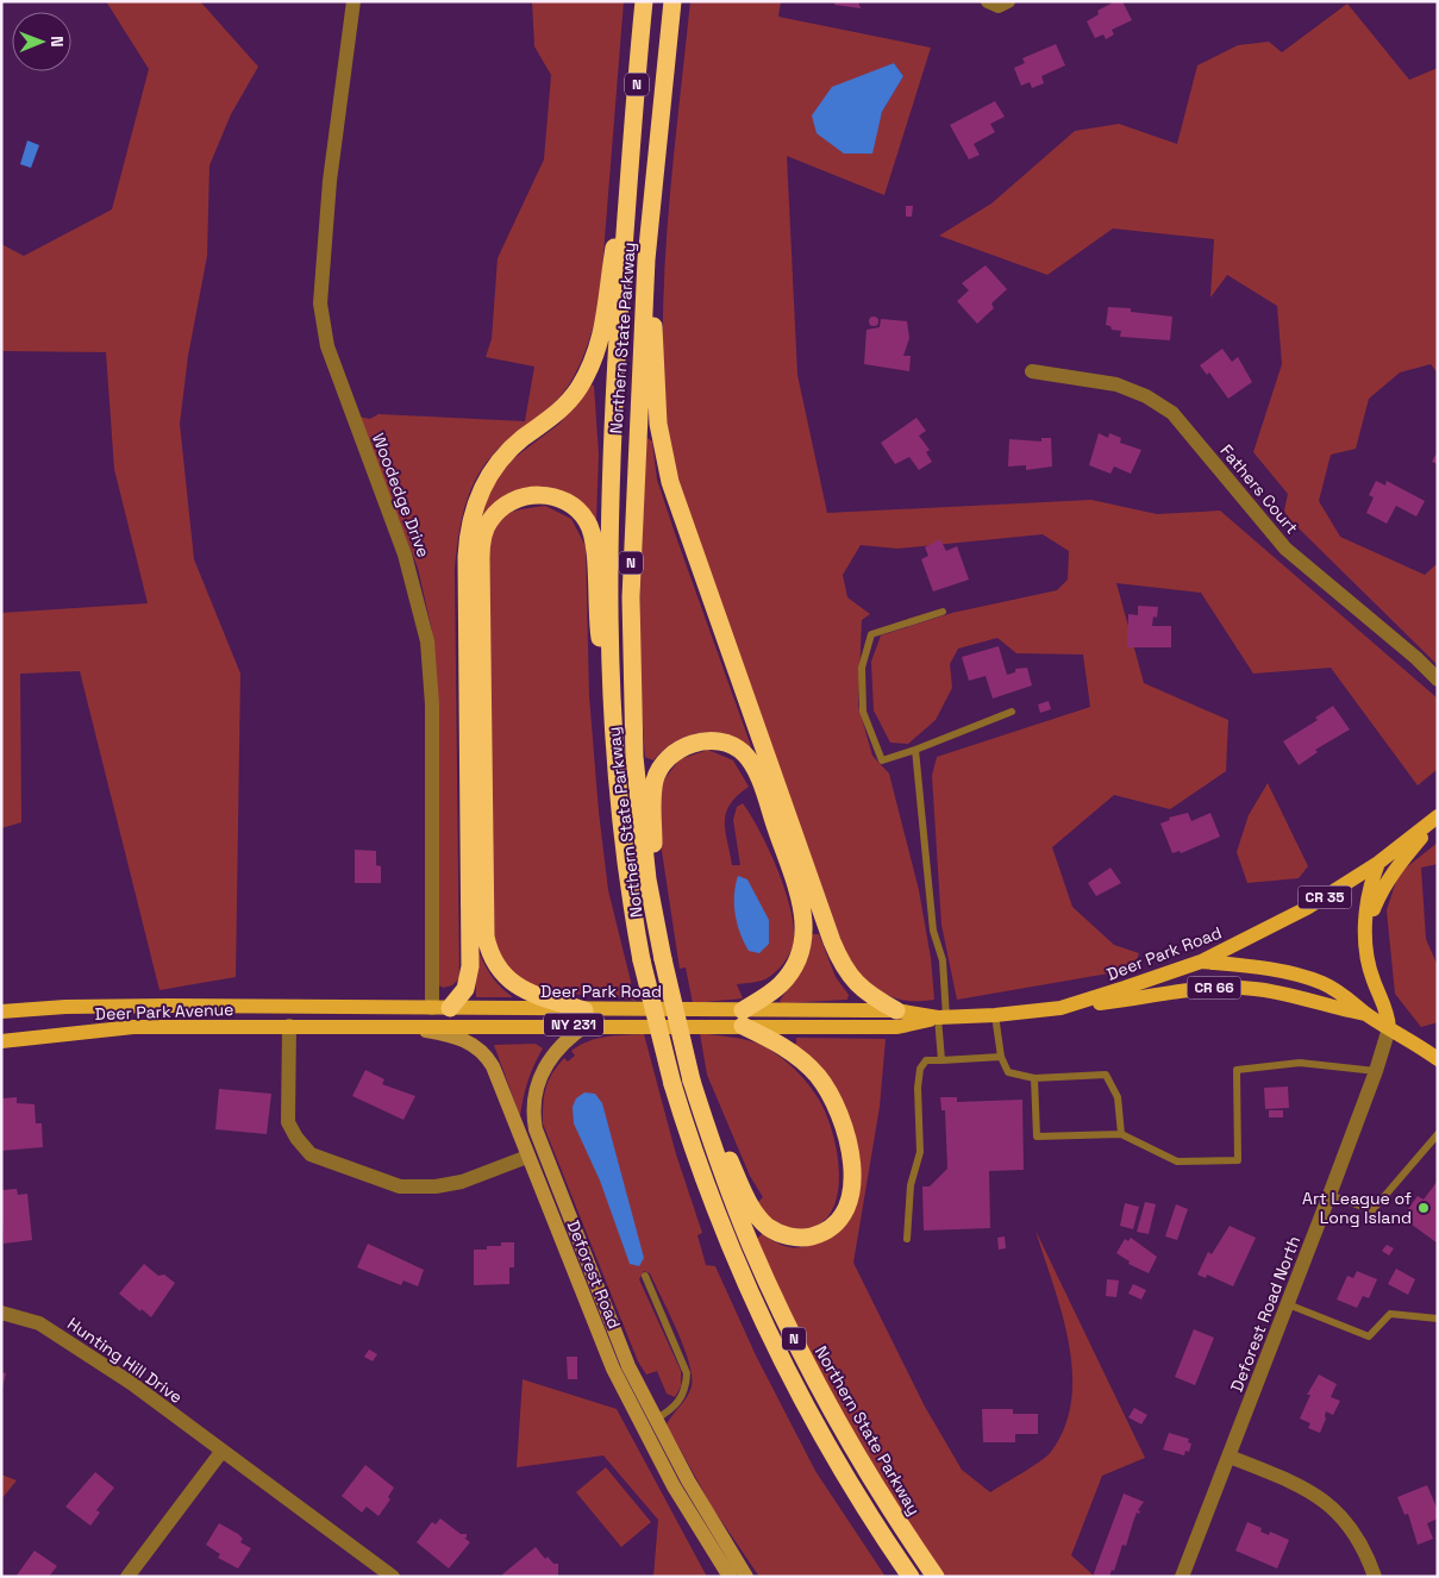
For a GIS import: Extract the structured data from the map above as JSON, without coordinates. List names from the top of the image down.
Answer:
{
  "streets": {
    "highway": ["N", "Northern State Parkway"],
    "main road": [
      "CR 35",
      "Deer Park Road",
      "CR 66",
      "Deer Park Avenue",
      "NY 231"
    ],
    "street": [
      "Fathers Court",
      "Woodedge Drive",
      "Deforest Road",
      "Deforest Road North",
      "Hunting Hill Drive"
    ]
  },
  "crossings": [
    ["Woodedge Drive", "Deer Park Road"],
    ["Deer Park Road", "CR 66"],
    ["Deer Park Road", "Deer Park Avenue"],
    ["Deer Park Road", "Deforest Road"],
    ["CR 66", "Deforest Road North"]
  ],
  "places": ["Art League of Long Island"],
  "north": "right"
}
